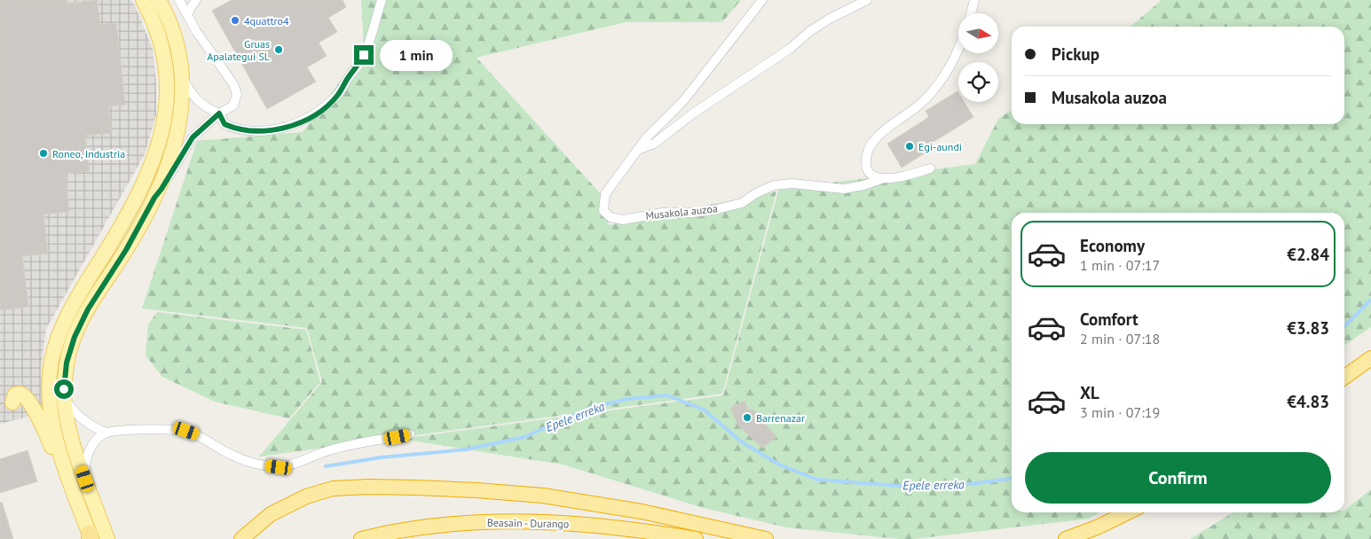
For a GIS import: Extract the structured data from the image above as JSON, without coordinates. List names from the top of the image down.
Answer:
{
  "streets": {
    "highway": ["Beasain - Durango"],
    "street": ["Musakola auzoa"]
  },
  "water": ["Epele erreka"],
  "places": [
    "4quattro4",
    "Gruas Apalategui SL",
    "Egi-aundi",
    "Roneo, Industria",
    "Barrenazar"
  ],
  "north": "right",
  "page": {
    "banner": ["Pickup", "Musakola auzoa"],
    "bubble": "1 min",
    "list": [
      {
        "name": "Economy",
        "note": "1 min · 07:17",
        "value": "€2.84"
      },
      {
        "name": "Comfort",
        "note": "2 min · 07:18",
        "value": "€3.83"
      },
      {
        "name": "XL",
        "note": "3 min · 07:19",
        "value": "€4.83"
      }
    ],
    "buttons": "Confirm"
  }
}
